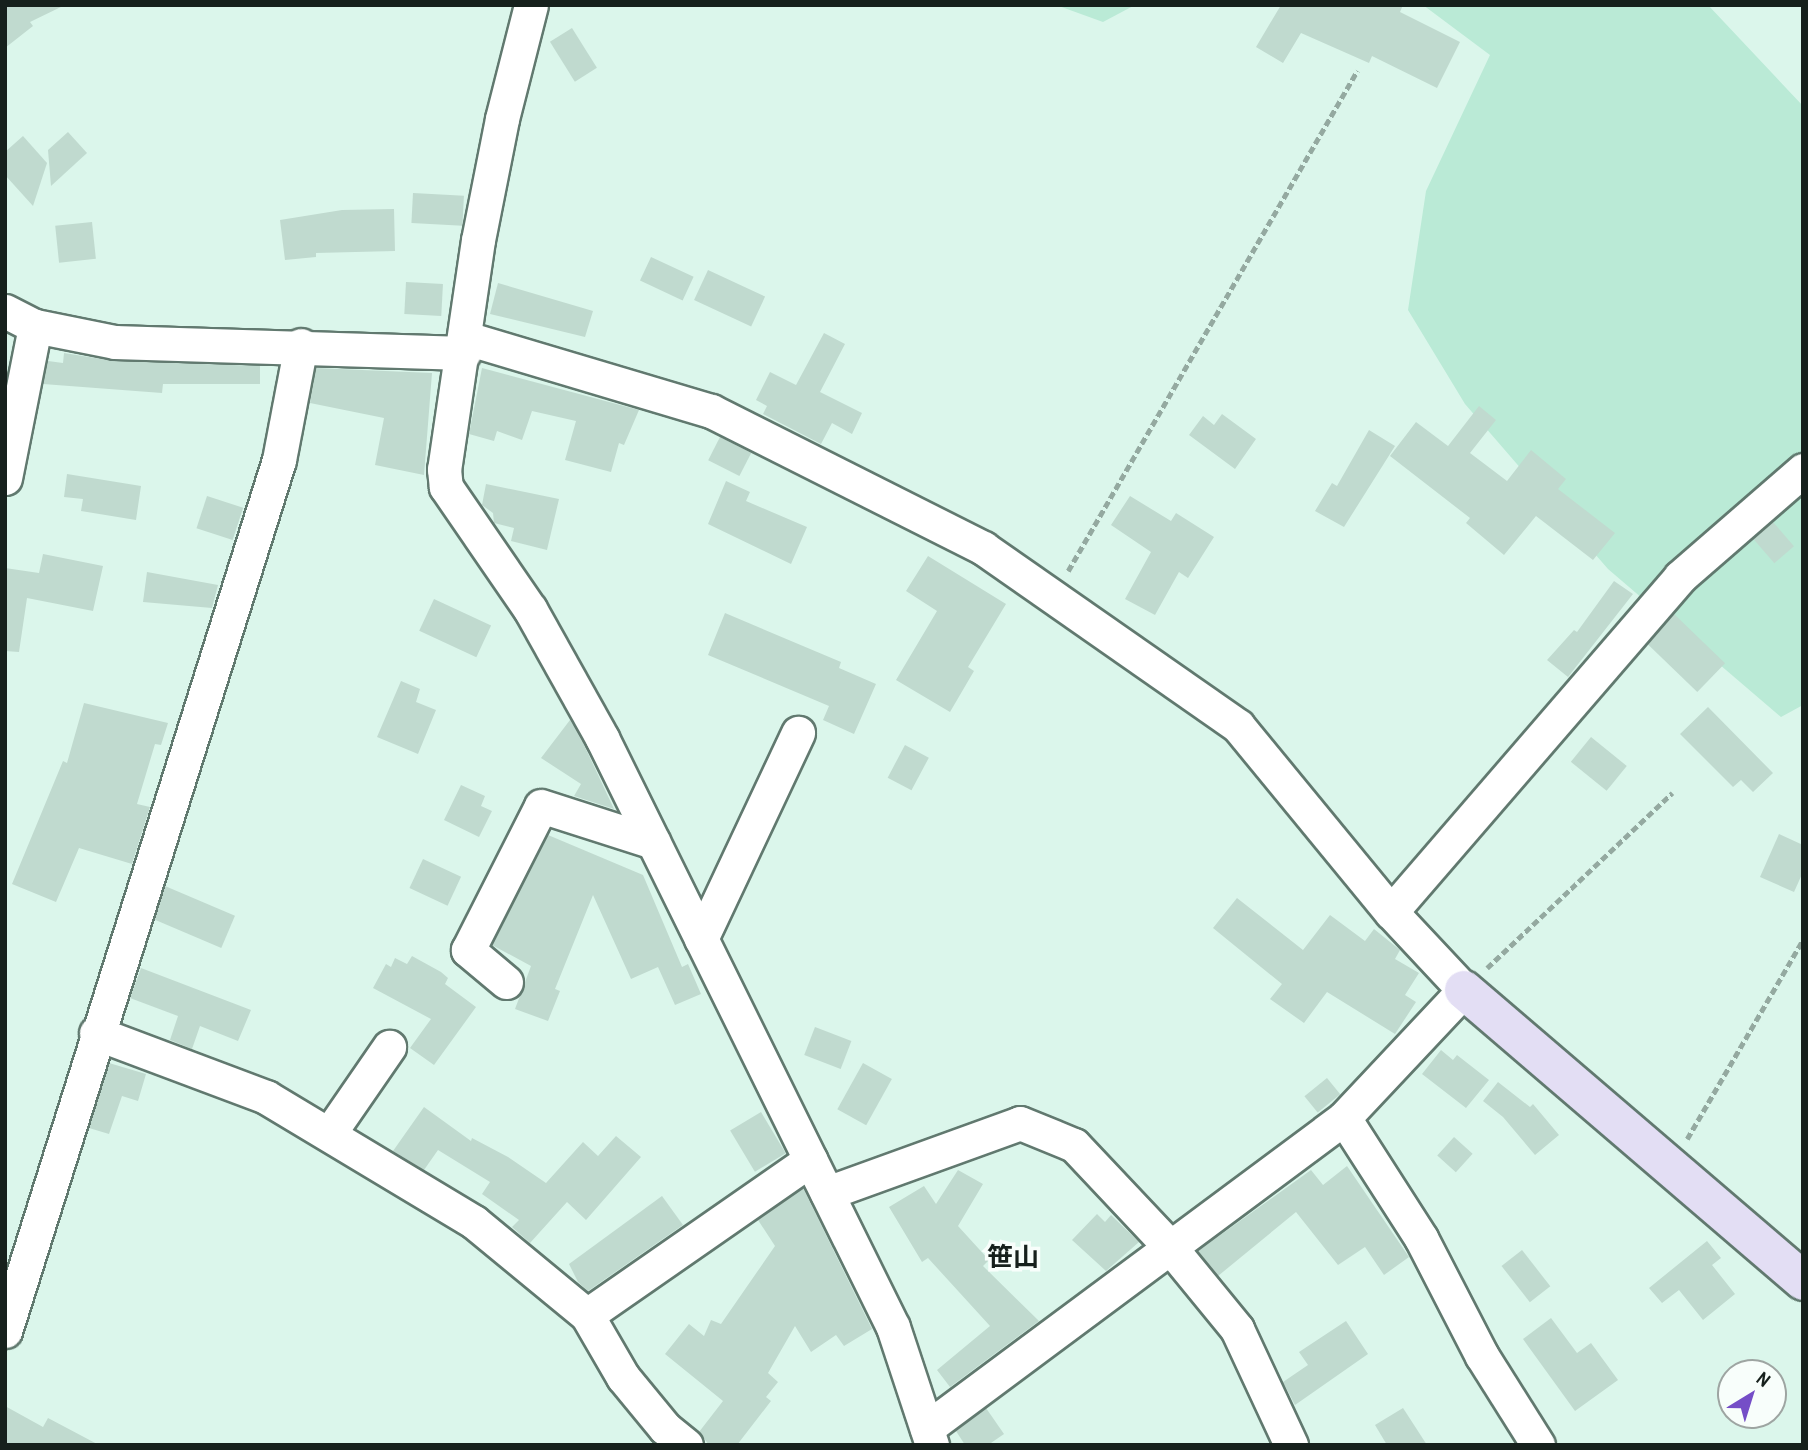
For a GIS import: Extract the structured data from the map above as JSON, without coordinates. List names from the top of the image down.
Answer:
{
  "districts": ["笹山"],
  "north": "top right"
}
